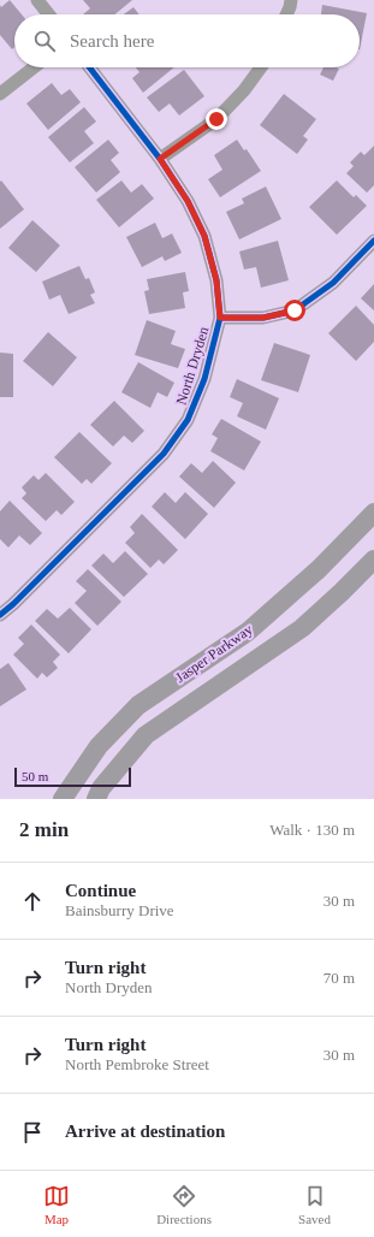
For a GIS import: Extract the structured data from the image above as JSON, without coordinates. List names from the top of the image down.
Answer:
{
  "streets": {
    "main road": ["Jasper Parkway"],
    "street": ["North Dryden"]
  },
  "scale_bar": "50 m",
  "page": {
    "search": "Search here",
    "scale": "50 m",
    "heading": ["2 min", "Walk · 130 m"],
    "list": [
      ["Continue", "Bainsburry Drive", "30 m"],
      ["Turn right", "North Dryden", "70 m"],
      ["Turn right", "North Pembroke Street", "30 m"],
      "Arrive at destination"
    ],
    "nav": ["Map", "Directions", "Saved"]
  }
}
